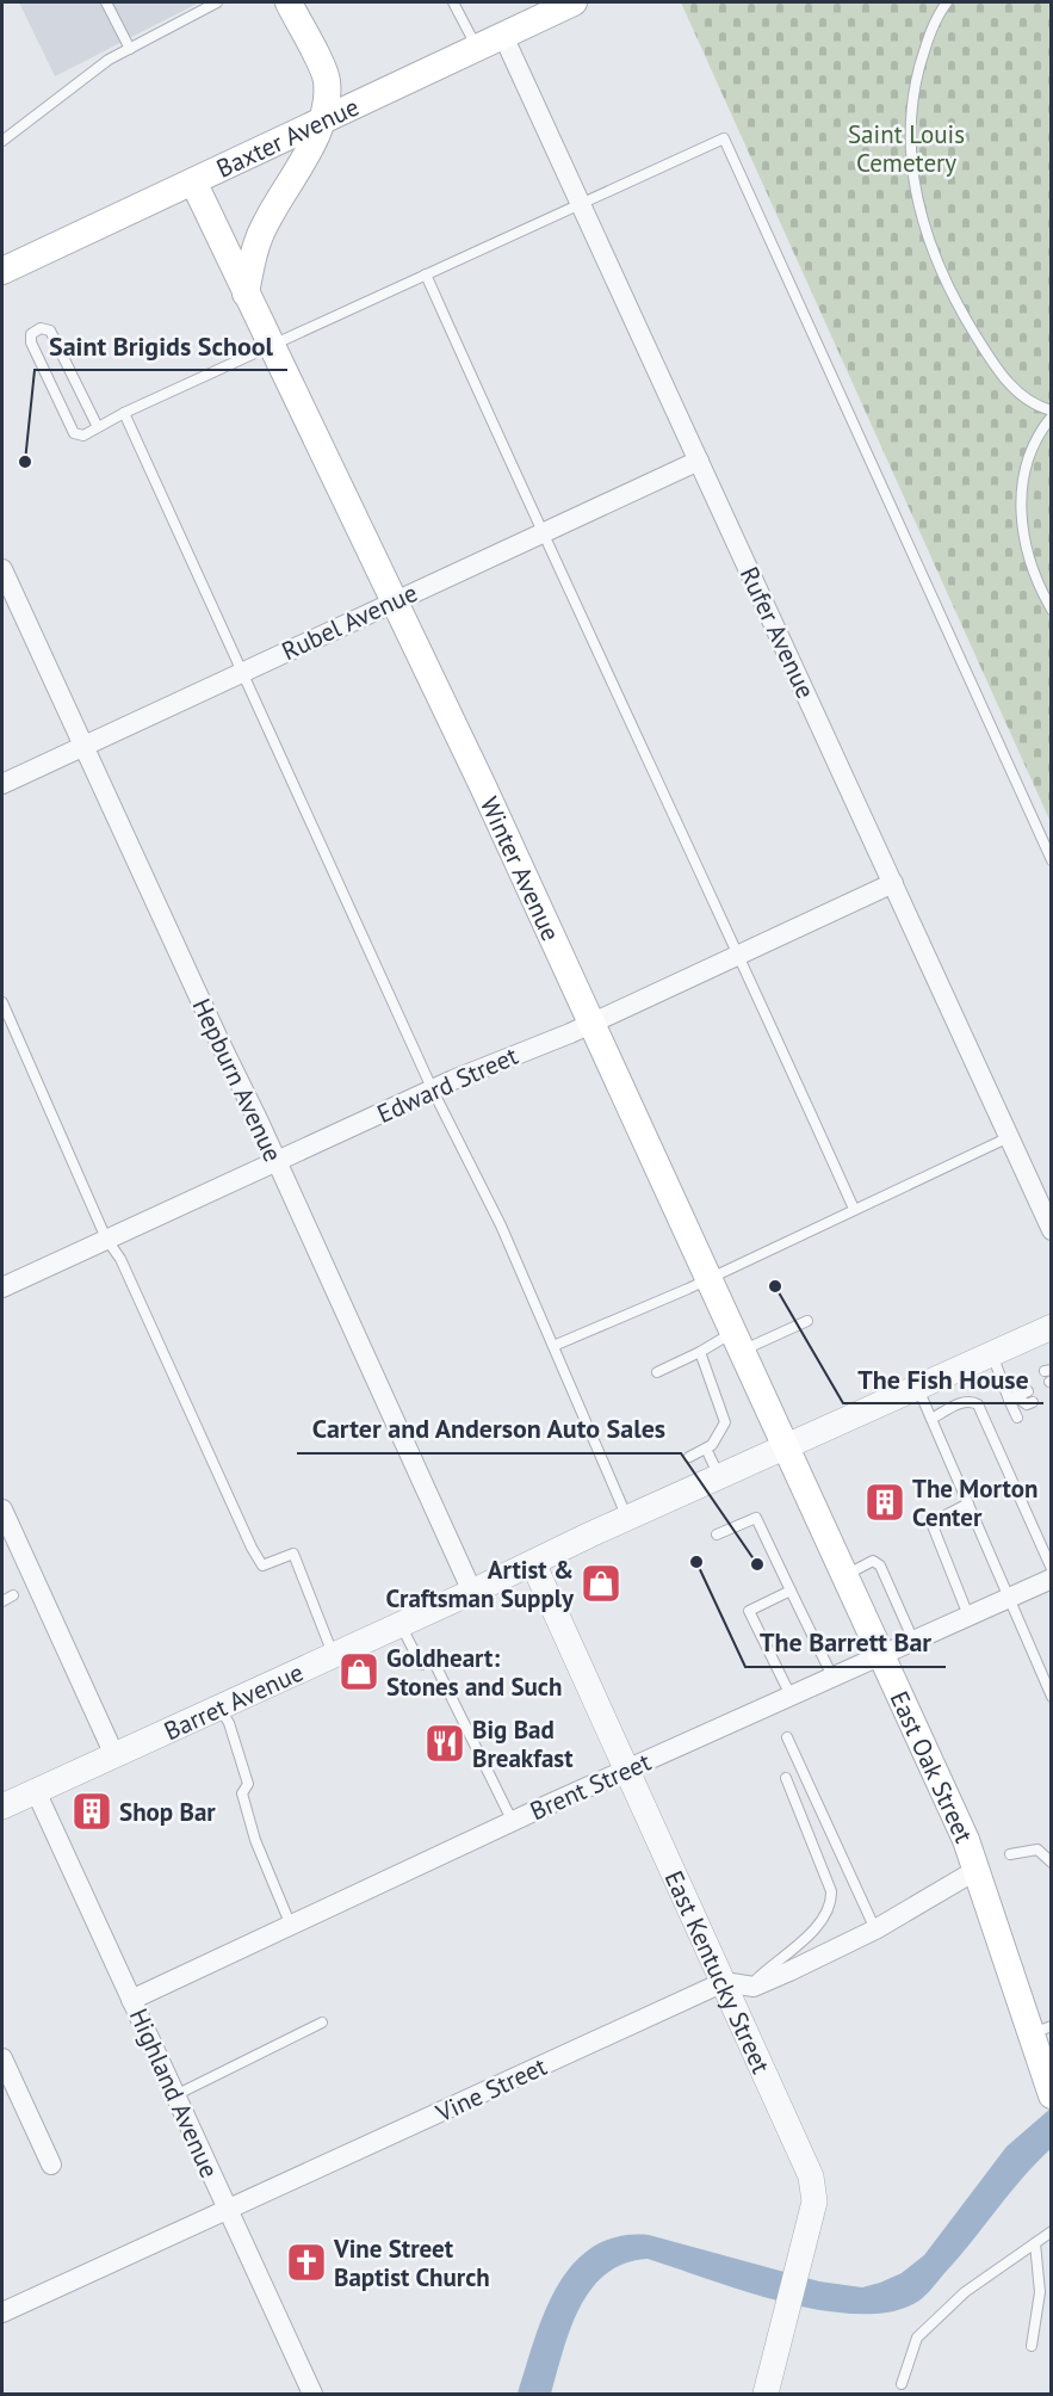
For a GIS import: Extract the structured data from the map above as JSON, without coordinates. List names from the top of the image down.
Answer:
{
  "streets": {
    "main road": ["Baxter Avenue", "Winter Avenue", "East Oak Street"],
    "street": [
      "Rubel Avenue",
      "Rufer Avenue",
      "Hepburn Avenue",
      "Edward Street",
      "Barret Avenue",
      "Brent Street",
      "East Kentucky Street",
      "Vine Street",
      "Highland Avenue"
    ]
  },
  "crossings": [
    ["Baxter Avenue", "Rufer Avenue"],
    ["Baxter Avenue", "Winter Avenue"],
    ["Rubel Avenue", "Rufer Avenue"],
    ["Rubel Avenue", "Winter Avenue"],
    ["Rubel Avenue", "Hepburn Avenue"],
    ["Rufer Avenue", "Edward Street"],
    ["Winter Avenue", "Edward Street"],
    ["Winter Avenue", "Barret Avenue"],
    ["Winter Avenue", "East Oak Street"],
    ["Hepburn Avenue", "Edward Street"],
    ["Hepburn Avenue", "Barret Avenue"],
    ["Barret Avenue", "East Oak Street"],
    ["Barret Avenue", "East Kentucky Street"],
    ["Barret Avenue", "Highland Avenue"],
    ["East Oak Street", "Brent Street"],
    ["East Oak Street", "Vine Street"],
    ["Brent Street", "East Kentucky Street"],
    ["Brent Street", "Highland Avenue"],
    ["East Kentucky Street", "Vine Street"],
    ["Vine Street", "Highland Avenue"]
  ],
  "parks": ["Saint Louis Cemetery"],
  "places": {
    "other": [
      "Saint Brigids School",
      "The Fish House",
      "The Barrett Bar",
      "Carter and Anderson Auto Sales"
    ],
    "building": ["The Morton Center", "Shop Bar"],
    "shop": ["Artist & Craftsman Supply", "Goldheart: Stones and Such"],
    "restaurant": ["Big Bad Breakfast"],
    "church": ["Vine Street Baptist Church"]
  }
}
